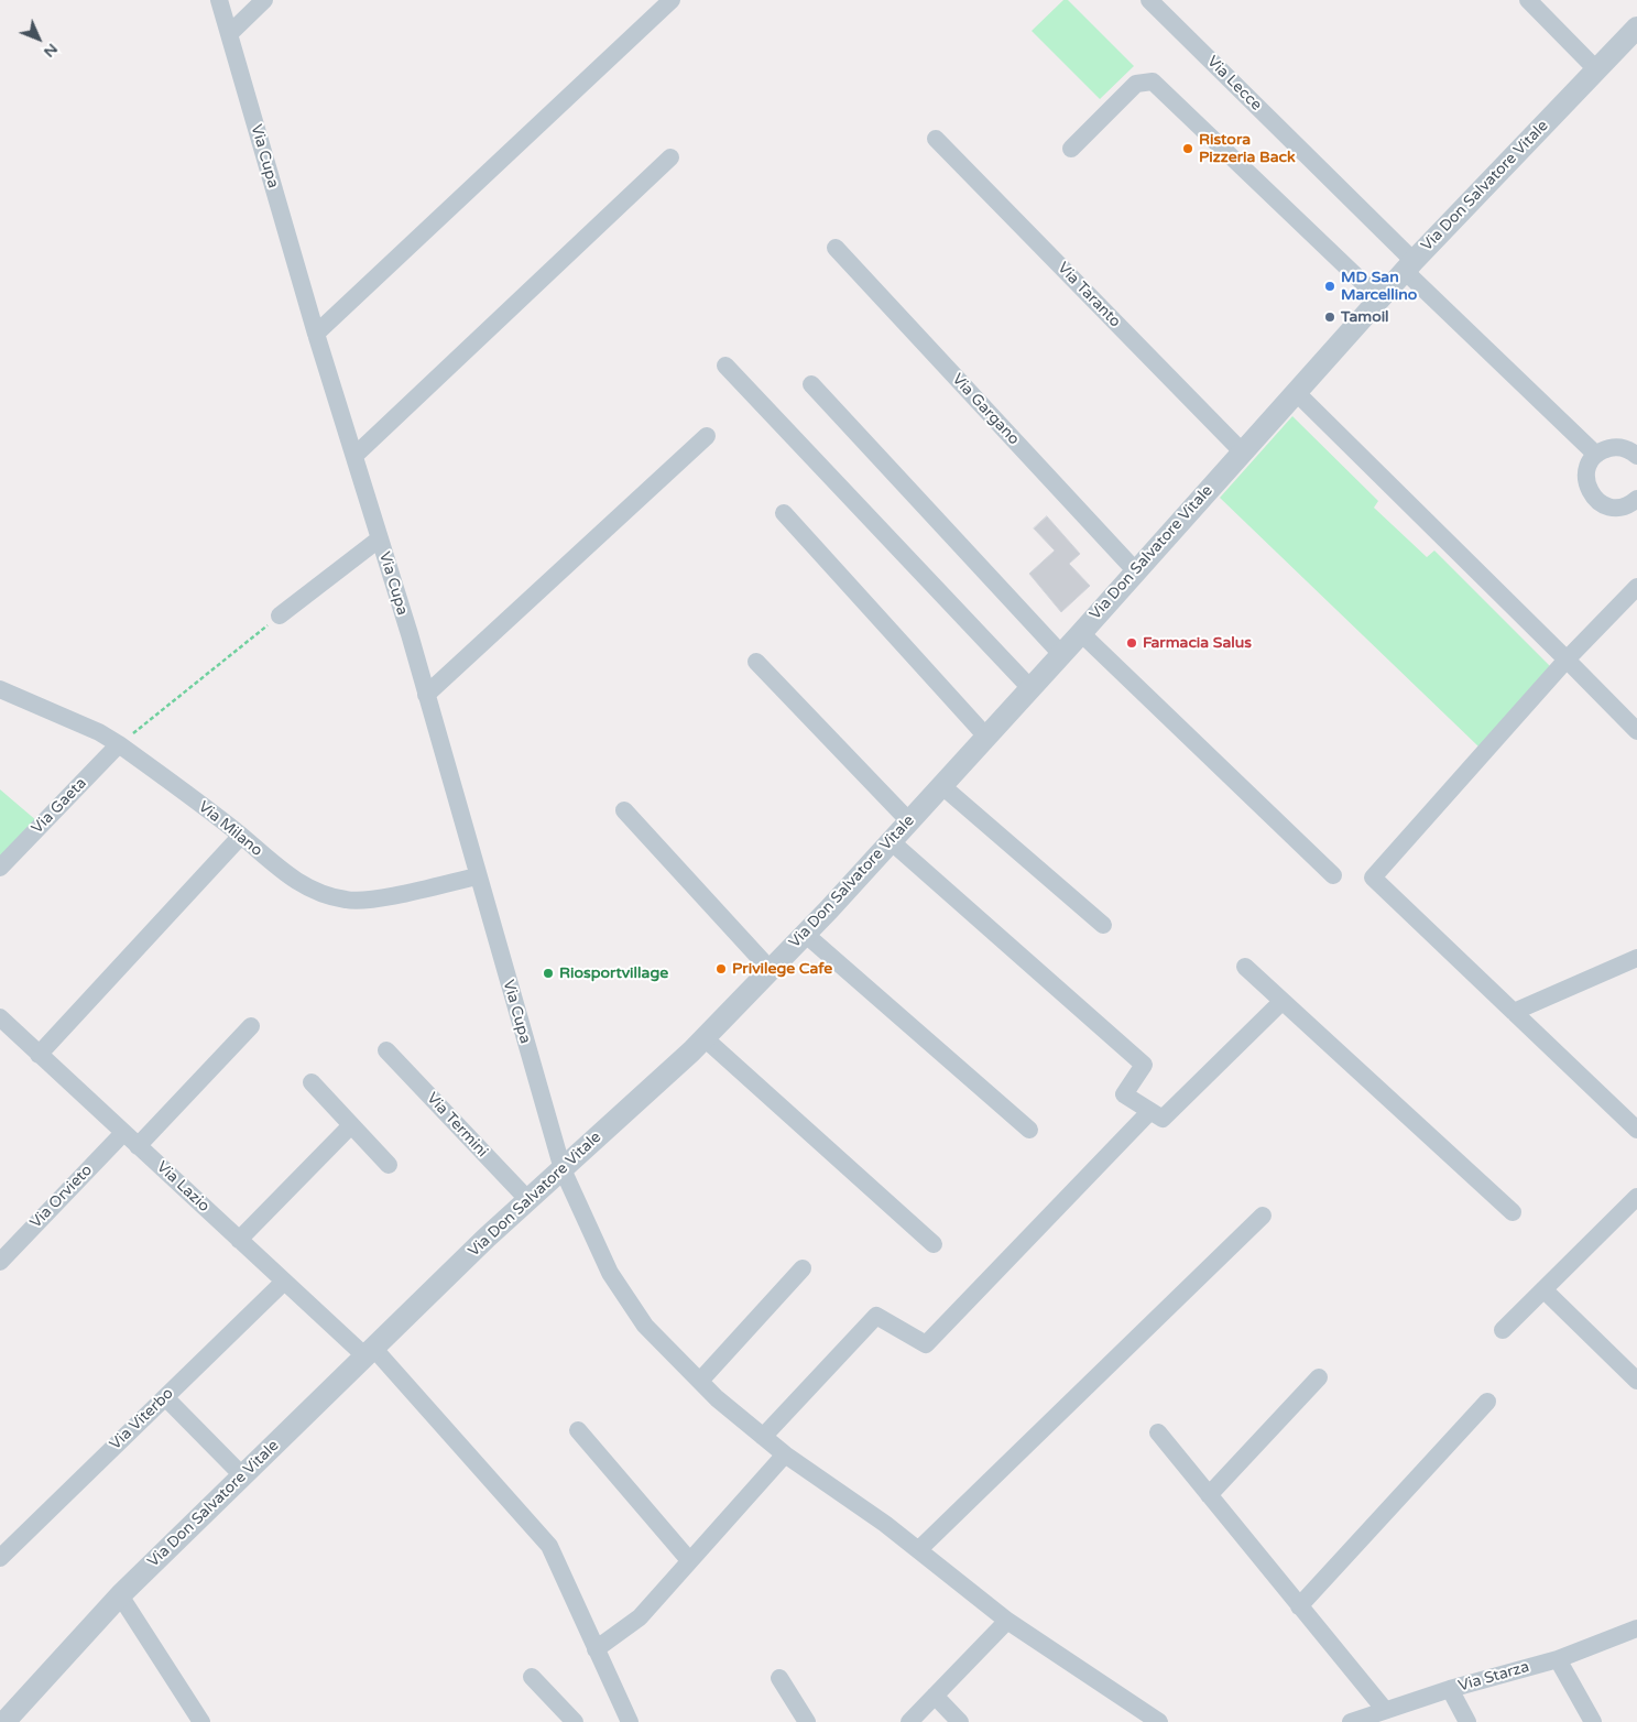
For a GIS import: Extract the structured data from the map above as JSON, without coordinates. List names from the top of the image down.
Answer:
{
  "streets": {
    "street": [
      "Via Lecce",
      "Via Cupa",
      "Via Don Salvatore Vitale",
      "Via Taranto",
      "Via Gargano",
      "Via Gaeta",
      "Via Milano",
      "Via Termini",
      "Via Lazio",
      "Via Orvieto",
      "Via Viterbo",
      "Via Starza"
    ]
  },
  "crossings": [
    ["Via Lecce", "Via Don Salvatore Vitale"],
    ["Via Cupa", "Via Don Salvatore Vitale"],
    ["Via Cupa", "Via Milano"],
    ["Via Don Salvatore Vitale", "Via Taranto"],
    ["Via Don Salvatore Vitale", "Via Gargano"],
    ["Via Don Salvatore Vitale", "Via Termini"],
    ["Via Don Salvatore Vitale", "Via Lazio"],
    ["Via Gaeta", "Via Milano"],
    ["Via Lazio", "Via Orvieto"],
    ["Via Lazio", "Via Viterbo"]
  ],
  "places": [
    "Ristora Pizzeria Back",
    "MD San Marcellino",
    "Tamoil",
    "Farmacia Salus",
    "Privilege Cafe",
    "Riosportvillage"
  ],
  "north": "bottom right"
}
